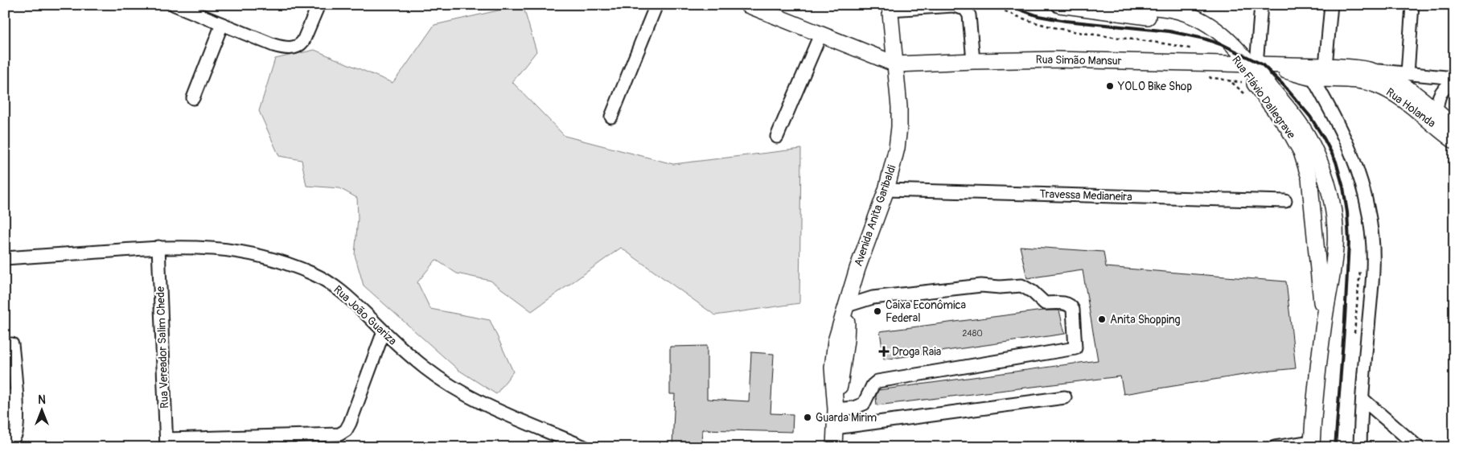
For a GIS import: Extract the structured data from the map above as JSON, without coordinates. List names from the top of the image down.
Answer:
{
  "streets": {
    "main road": [
      "Rua Simão Mansur",
      "Rua Flávio Dallegrave",
      "Rua Holanda",
      "Avenida Anita Garibaldi"
    ],
    "street": ["Travessa Medianeira", "Rua João Guariza", "Rua Vereador Salim Chede"]
  },
  "crossings": [
    ["Rua Simão Mansur", "Rua Flávio Dallegrave"],
    ["Rua Simão Mansur", "Rua Holanda"],
    ["Rua Simão Mansur", "Avenida Anita Garibaldi"],
    ["Travessa Medianeira", "Avenida Anita Garibaldi"],
    ["Rua João Guariza", "Rua Vereador Salim Chede"]
  ],
  "places": {
    "other": [
      "YOLO Bike Shop",
      "Caixa Econômica Federal",
      "Anita Shopping",
      "Guarda Mirim"
    ],
    "health": ["Droga Raia"]
  },
  "house_numbers": ["2480"],
  "north": "top"
}
